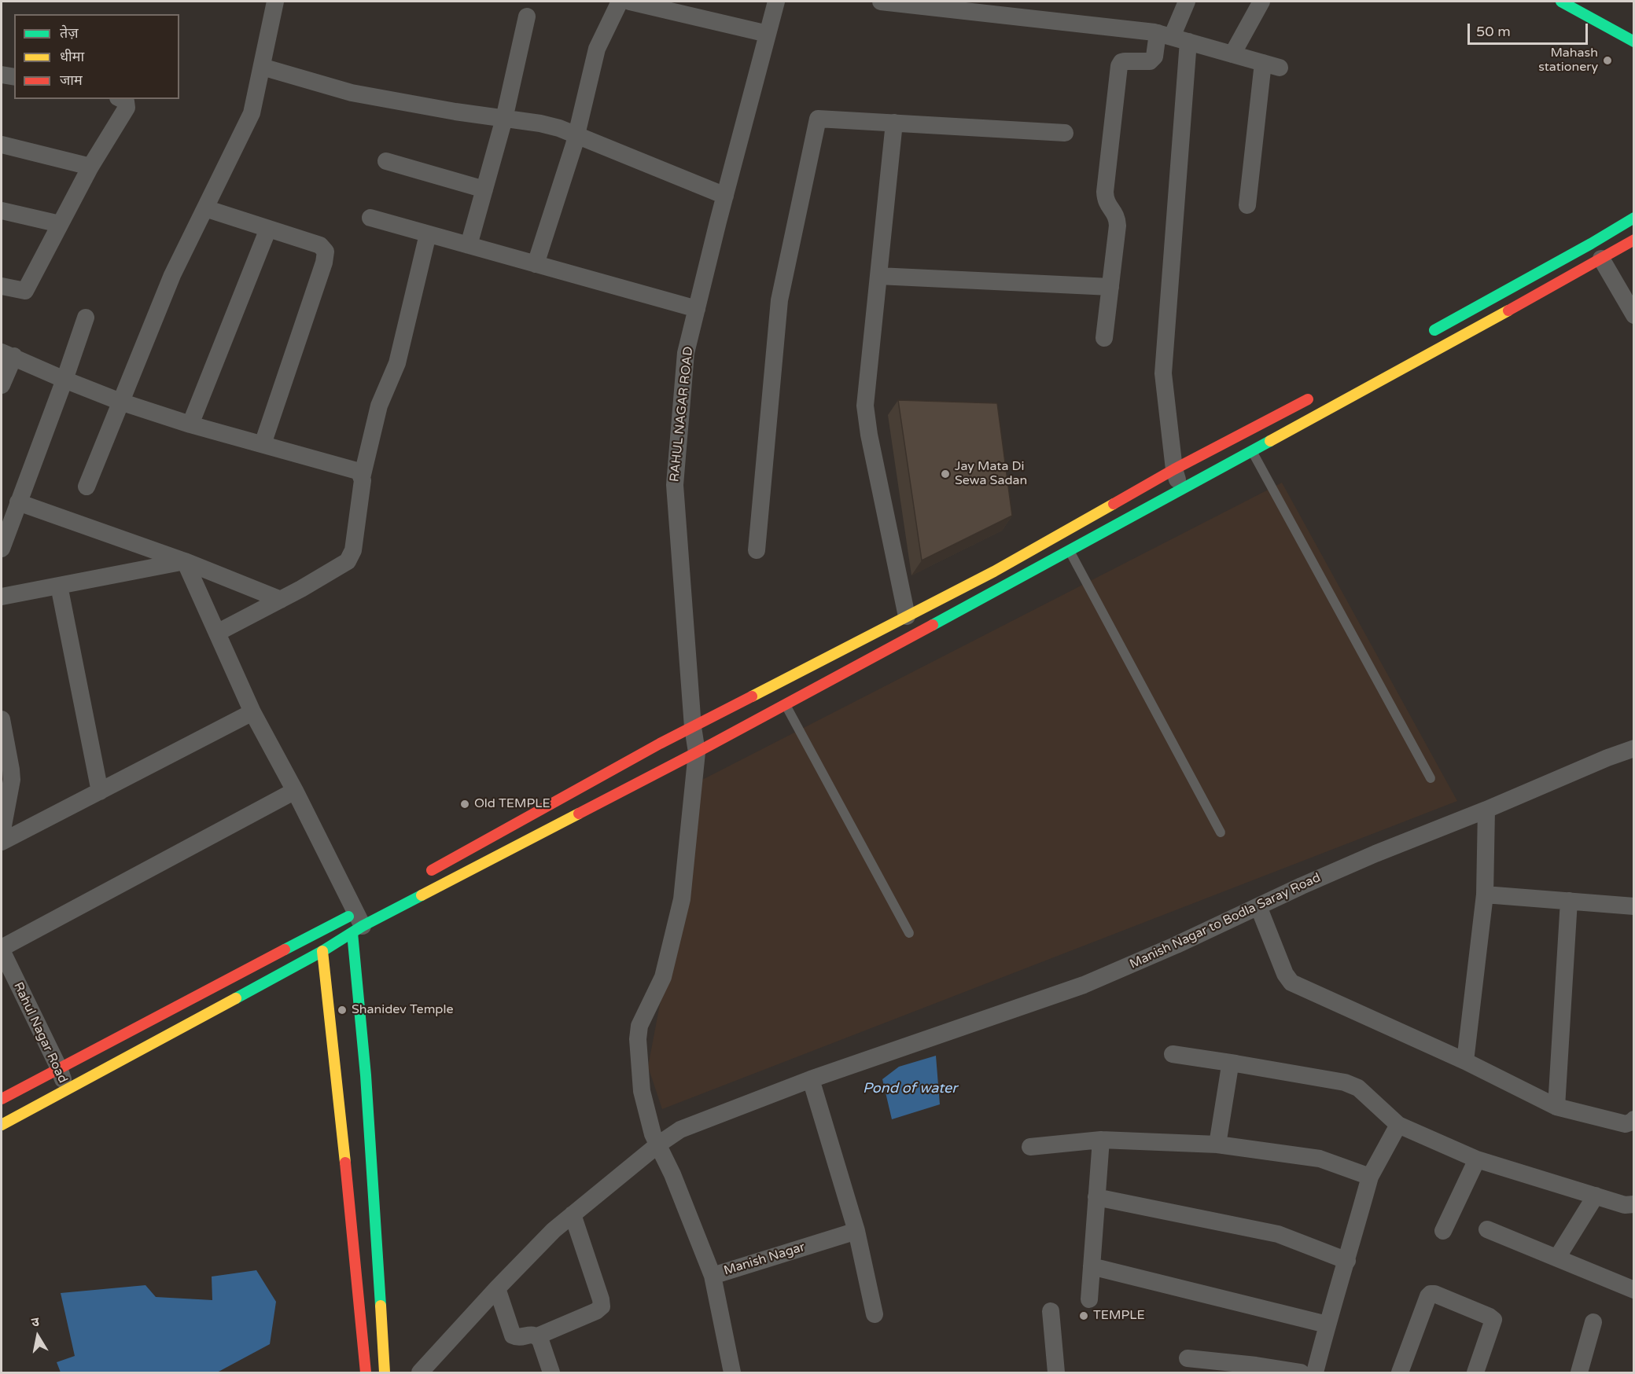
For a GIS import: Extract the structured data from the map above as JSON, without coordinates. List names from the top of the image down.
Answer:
{
  "streets": {
    "street": [
      "RAHUL NAGAR ROAD",
      "Manish Nagar to Bodla Saray Road",
      "Rahul Nagar Road",
      "Manish Nagar"
    ]
  },
  "crossings": [
    ["RAHUL NAGAR ROAD", "Manish Nagar to Bodla Saray Road"],
    ["RAHUL NAGAR ROAD", "Manish Nagar"]
  ],
  "water": ["Pond of water"],
  "places": [
    "Mahash stationery",
    "Jay Mata Di Sewa Sadan",
    "Old TEMPLE",
    "Shanidev Temple",
    "TEMPLE"
  ],
  "legend": ["तेज़", "धीमा", "जाम"],
  "scale_bar": "50 m",
  "north": "top"
}
